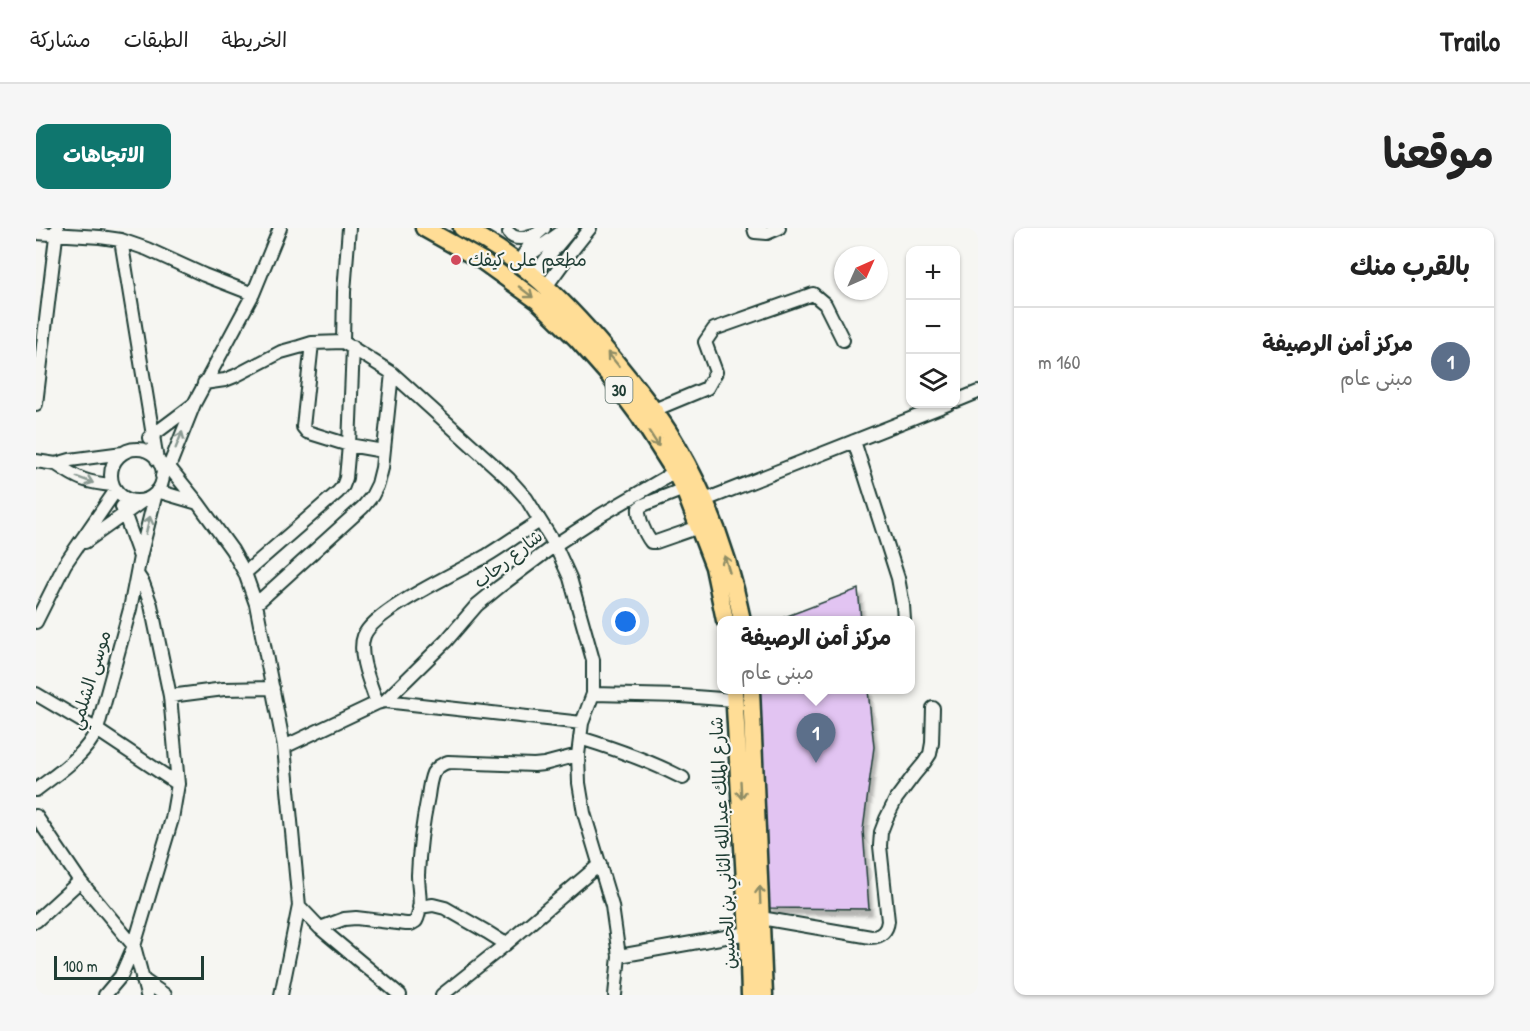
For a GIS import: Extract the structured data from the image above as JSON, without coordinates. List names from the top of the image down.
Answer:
{
  "streets": {
    "main road": ["30", "شارع الملك عبدالله الثاني بن الحسين"],
    "street": ["شارع رحاب", "موسى الشلمي"]
  },
  "crossings": [
    ["30", "شارع رحاب"]
  ],
  "places": ["مطعم على كيفك"],
  "scale_bar": "100 m",
  "north": "top right",
  "page": {
    "header": "Trailo",
    "nav": ["الخريطة", "الطبقات", "مشاركة"],
    "title": "موقعنا",
    "buttons": "الاتجاهات",
    "heading": "بالقرب منك",
    "map_buttons": ["+", "−"],
    "list": [
      {
        "mark": "1",
        "name": "مركز أمن الرصيفة",
        "note": "مبنى عام",
        "value": "160 m"
      }
    ],
    "popup": ["مركز أمن الرصيفة", "مبنى عام"],
    "pins": "1",
    "scale": "100 m"
  }
}
